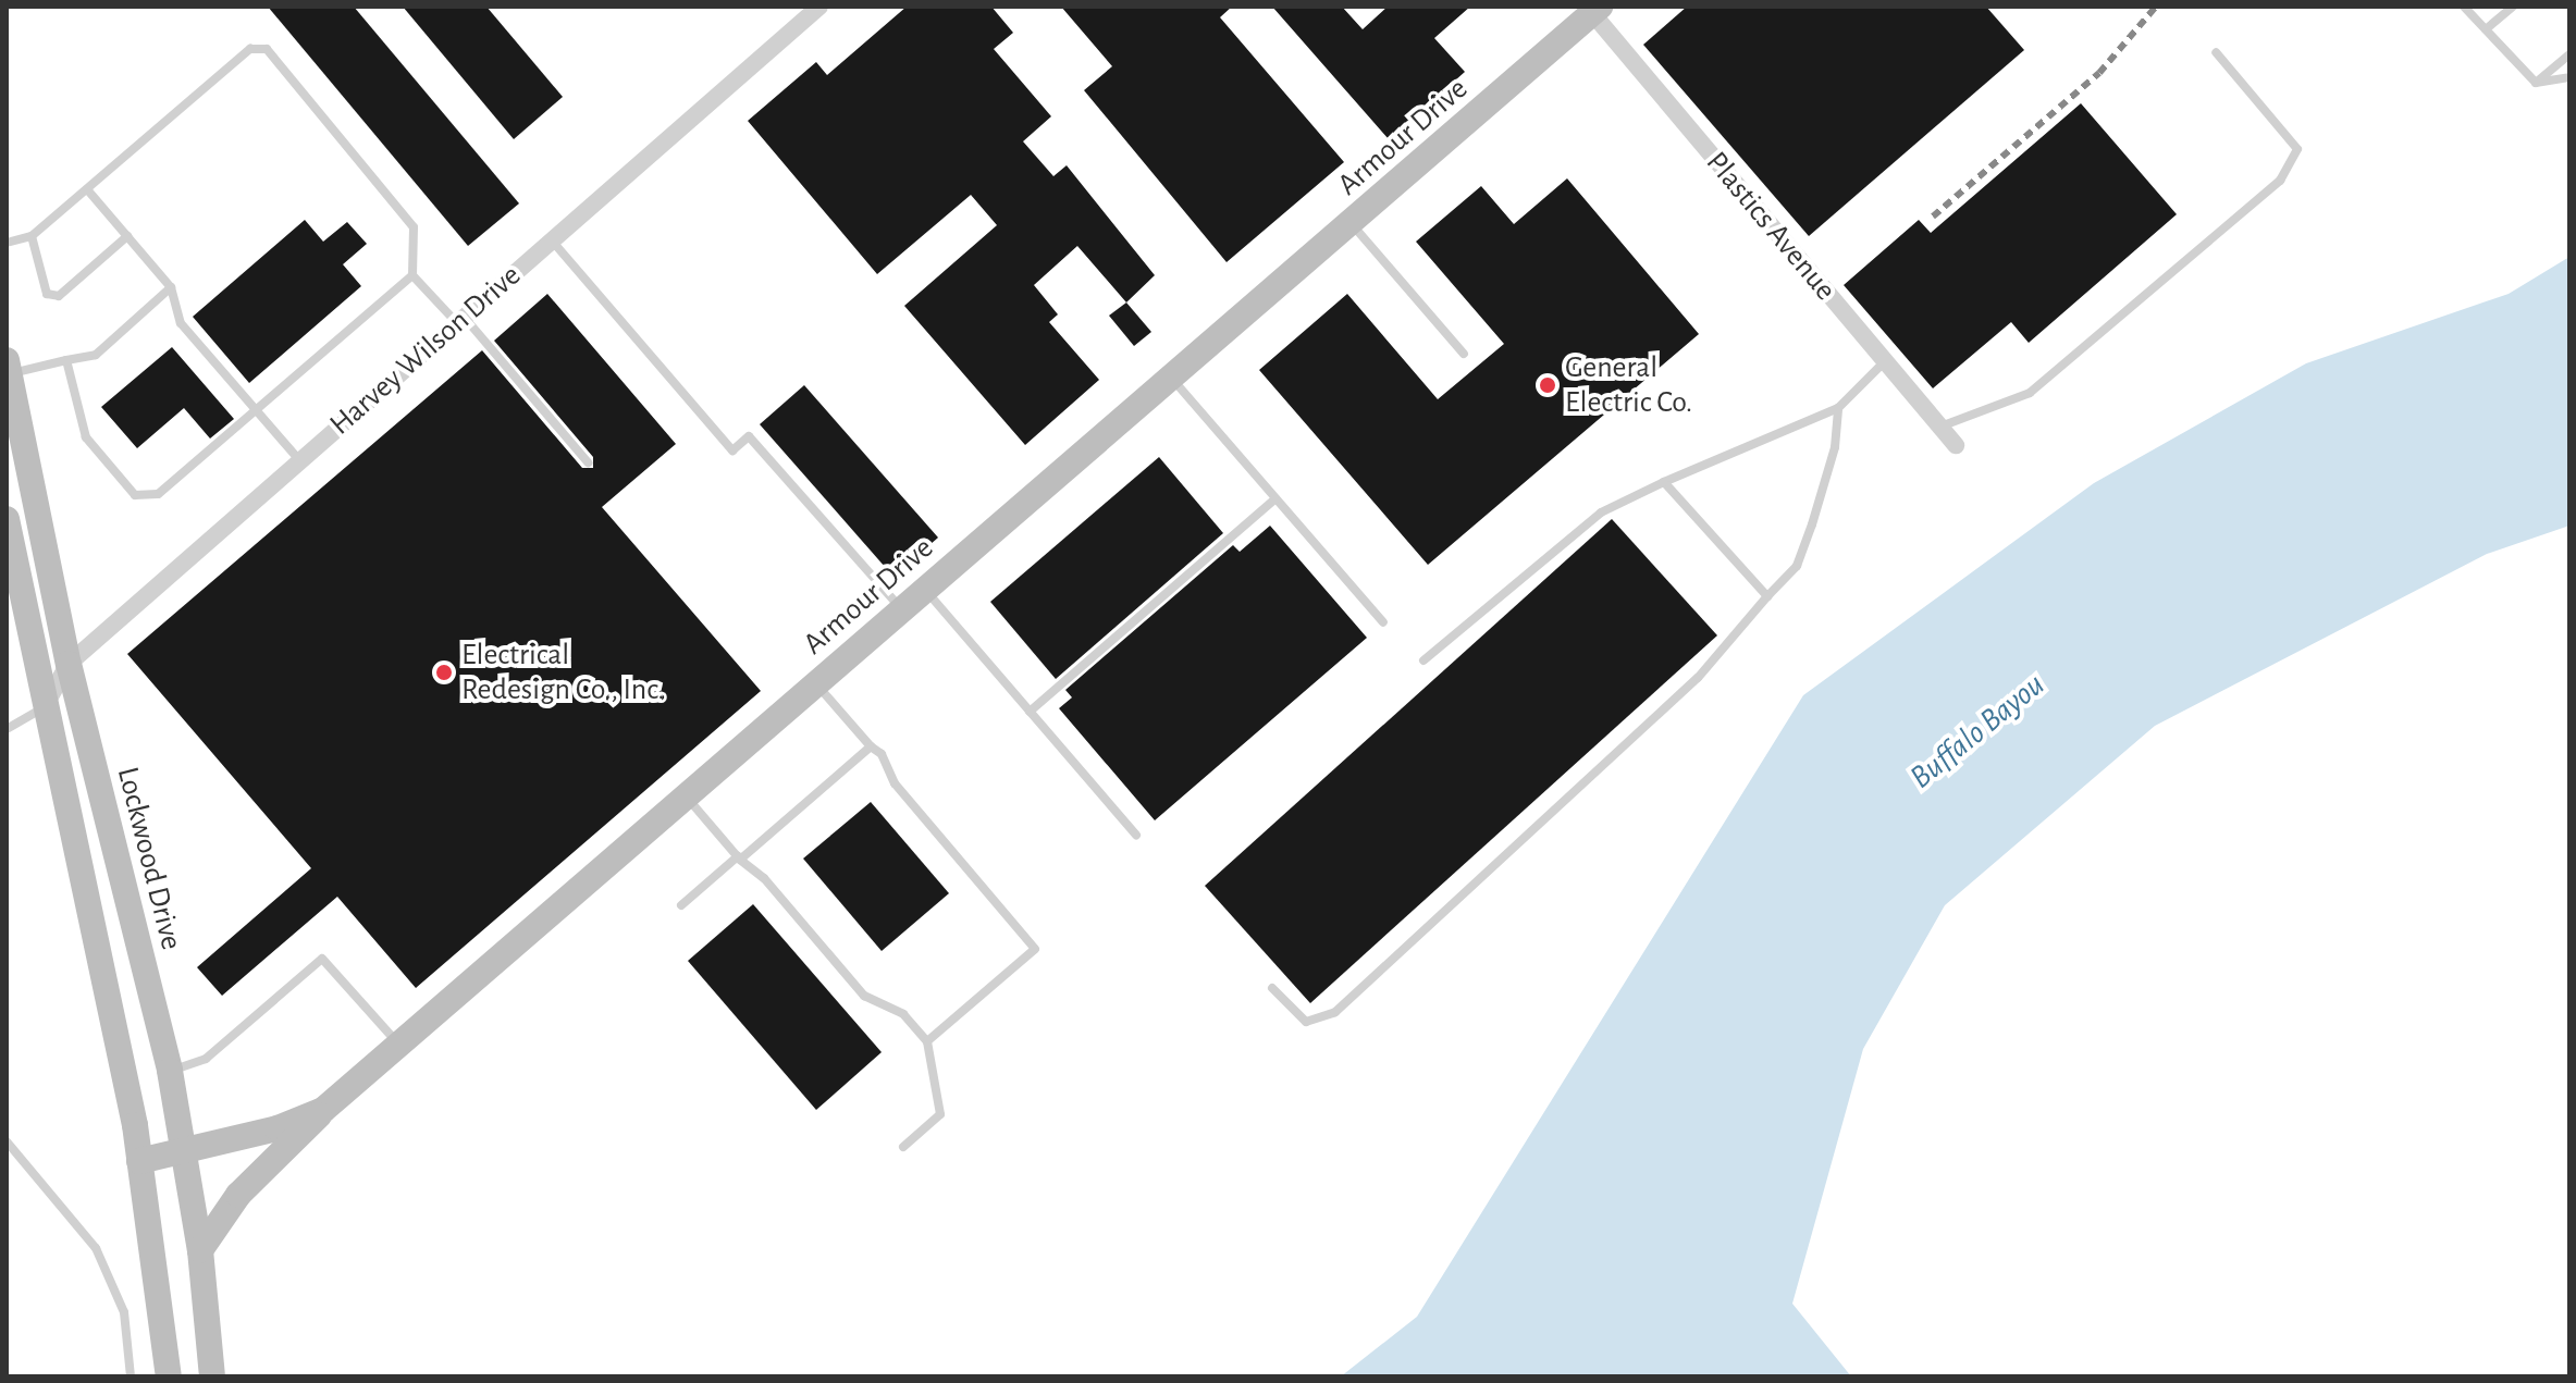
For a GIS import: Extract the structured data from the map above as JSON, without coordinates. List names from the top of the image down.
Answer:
{
  "streets": {
    "main road": ["Armour Drive", "Lockwood Drive"],
    "street": ["Plastics Avenue", "Harvey Wilson Drive"]
  },
  "crossings": [
    ["Armour Drive", "Plastics Avenue"],
    ["Armour Drive", "Lockwood Drive"],
    ["Harvey Wilson Drive", "Lockwood Drive"]
  ],
  "water": ["Buffalo Bayou"],
  "places": ["General Electric Co.", "Electrical Redesign Co., Inc."]
}
